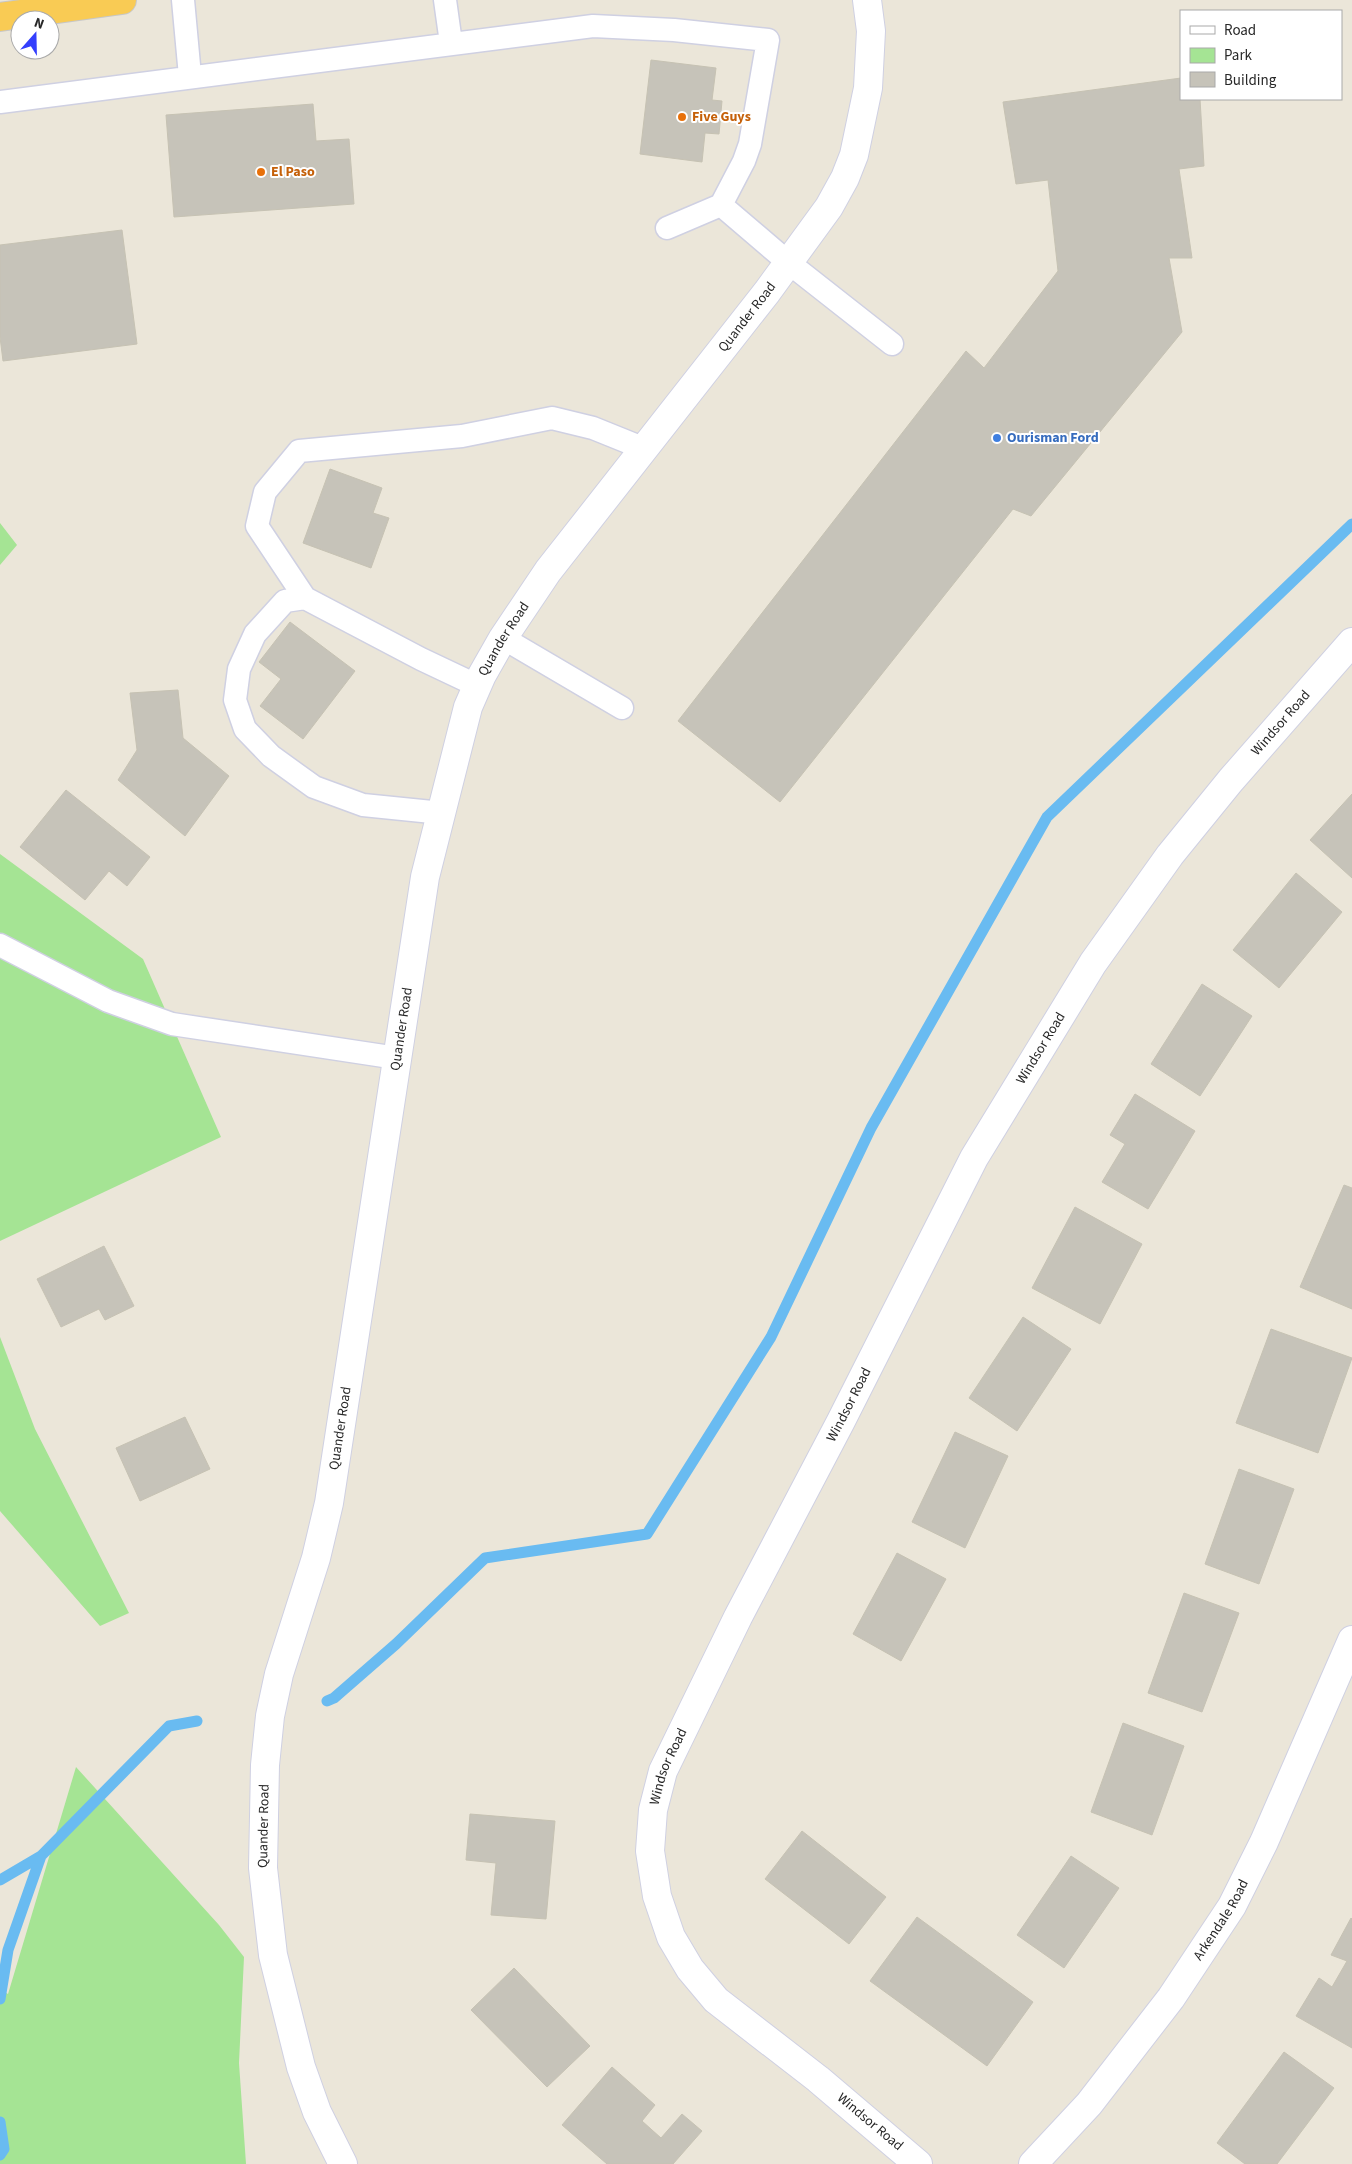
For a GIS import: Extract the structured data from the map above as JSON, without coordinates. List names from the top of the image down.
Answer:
{
  "streets": {
    "street": ["Quander Road", "Windsor Road", "Arkendale Road"]
  },
  "places": ["Five Guys", "El Paso", "Ourisman Ford"],
  "legend": ["Road", "Park", "Building"],
  "north": "top"
}
